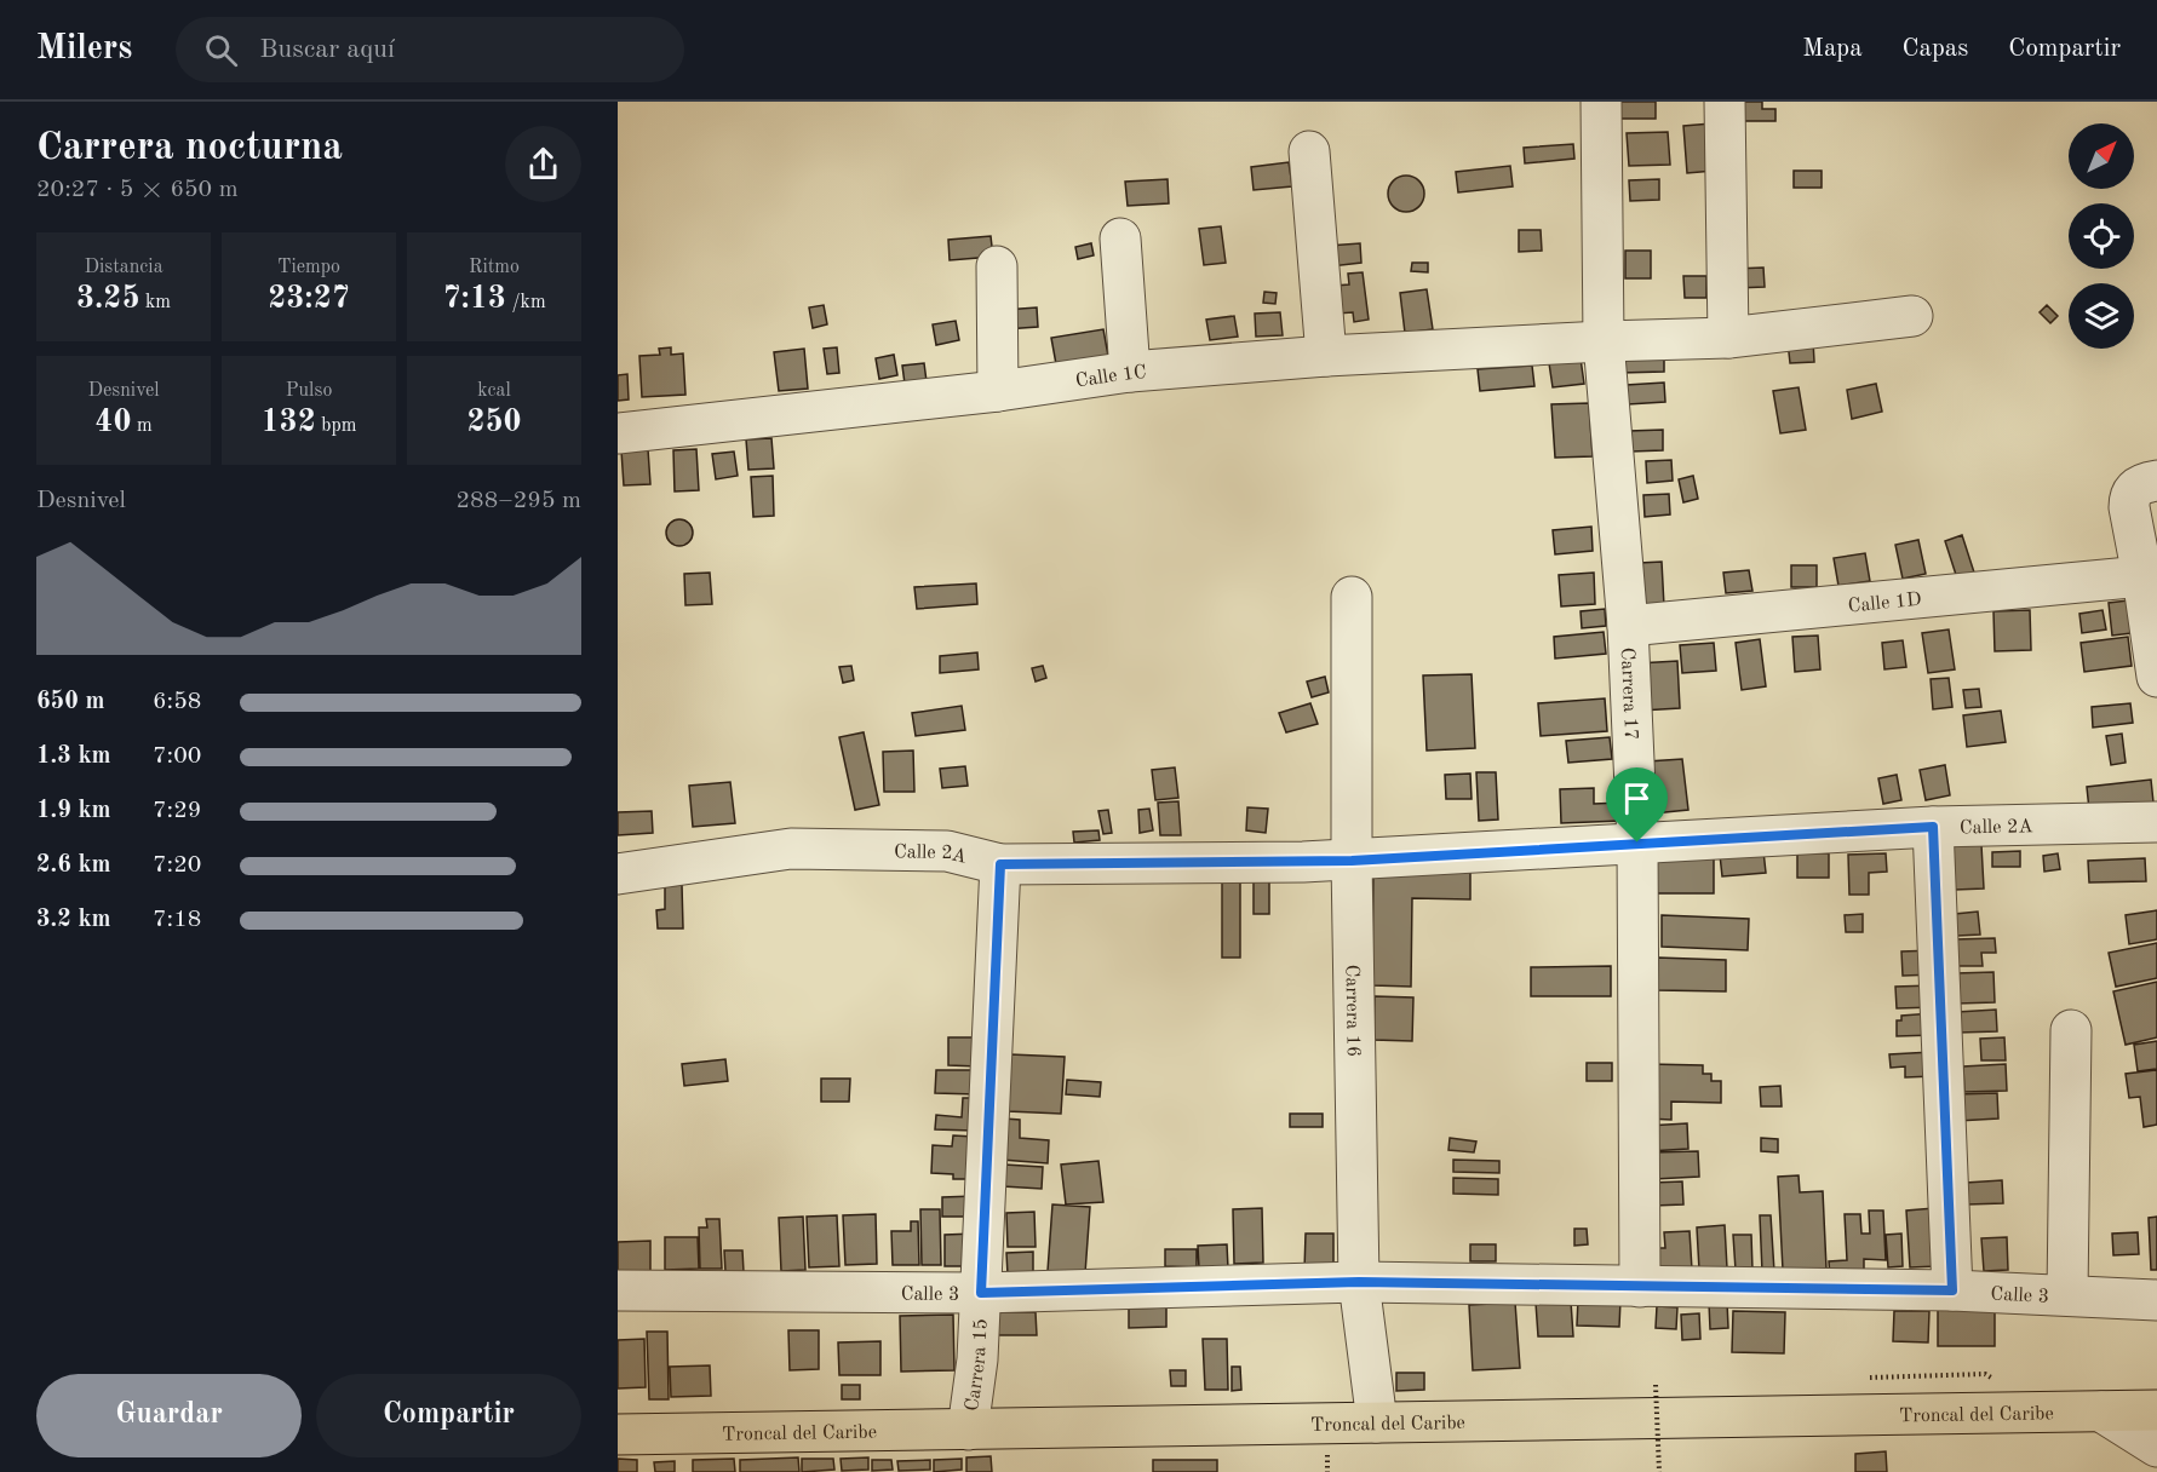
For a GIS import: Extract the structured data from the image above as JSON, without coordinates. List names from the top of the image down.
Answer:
{
  "streets": {
    "highway": ["Troncal del Caribe"],
    "street": [
      "Calle 1C",
      "Calle 1D",
      "Carrera 17",
      "Calle 2A",
      "Carrera 16",
      "Calle 3",
      "Carrera 15"
    ]
  },
  "crossings": [
    ["Calle 1C", "Carrera 17"],
    ["Calle 1D", "Carrera 17"],
    ["Carrera 17", "Calle 2A"],
    ["Carrera 17", "Calle 3"],
    ["Calle 2A", "Carrera 16"],
    ["Calle 2A", "Carrera 15"],
    ["Carrera 16", "Calle 3"],
    ["Carrera 16", "Troncal del Caribe"],
    ["Calle 3", "Carrera 15"],
    ["Carrera 15", "Troncal del Caribe"]
  ],
  "north": "top right",
  "page": {
    "header": "Milers",
    "search": "Buscar aquí",
    "nav": ["Mapa", "Capas", "Compartir"],
    "heading": ["Carrera nocturna", "20:27 · 5 × 650 m"],
    "stats": [
      ["Distancia", "3.25 km"],
      ["Tiempo", "23:27"],
      ["Ritmo", "7:13 /km"],
      ["Desnivel", "40 m"],
      ["Pulso", "132 bpm"],
      ["kcal", "250"]
    ],
    "chart": ["Desnivel", "288–295 m"],
    "list": [
      {
        "name": "650 m",
        "note": "6:58"
      },
      {
        "name": "1.3 km",
        "note": "7:00"
      },
      {
        "name": "1.9 km",
        "note": "7:29"
      },
      {
        "name": "2.6 km",
        "note": "7:20"
      },
      {
        "name": "3.2 km",
        "note": "7:18"
      }
    ],
    "buttons": ["Guardar", "Compartir"]
  }
}
